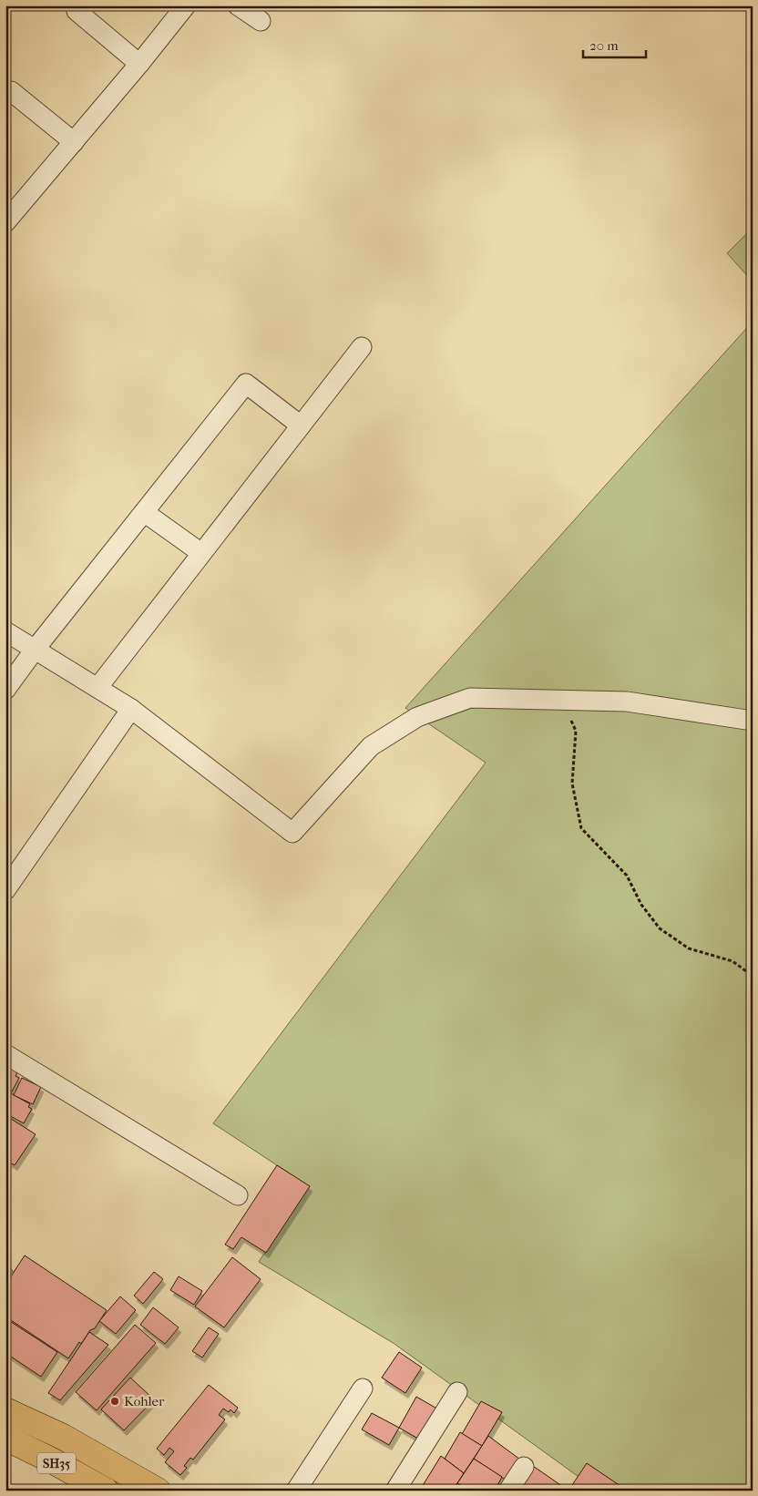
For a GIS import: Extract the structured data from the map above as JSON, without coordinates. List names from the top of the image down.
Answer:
{
  "streets": {
    "main road": ["SH35"]
  },
  "places": ["Kohler"],
  "scale_bar": "20 m"
}
